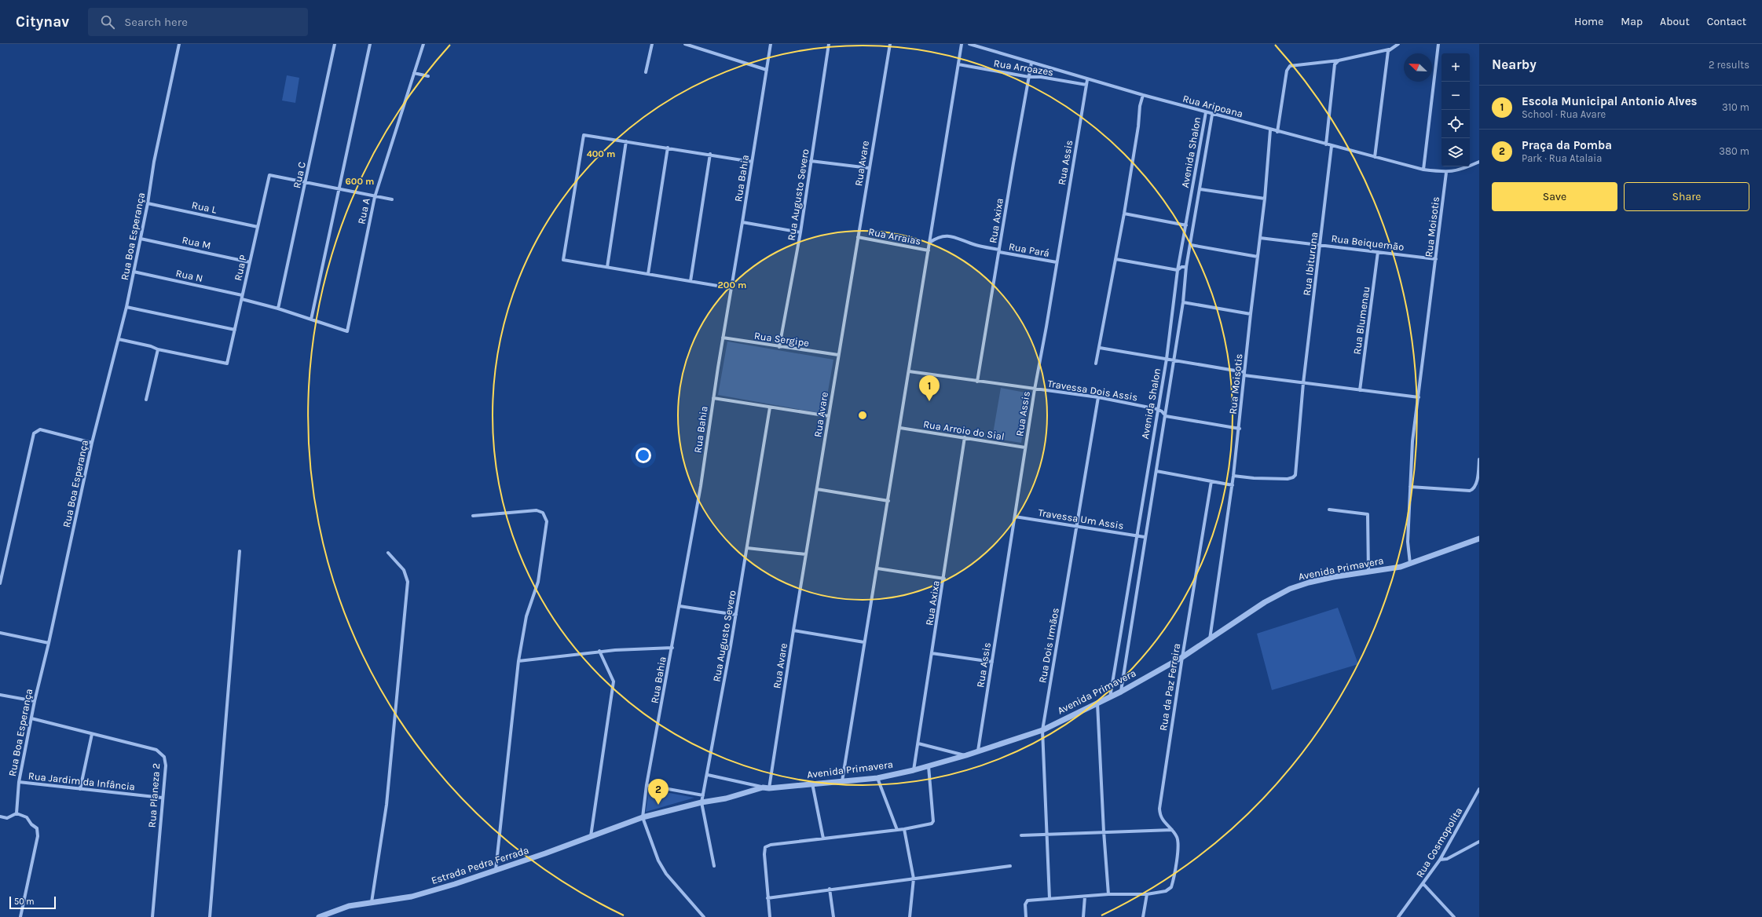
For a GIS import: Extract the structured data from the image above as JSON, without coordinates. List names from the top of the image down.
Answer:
{
  "streets": {
    "street": [
      "Rua Arroazes",
      "Rua Aripoana",
      "Avenida Shalon",
      "Rua Assis",
      "Rua Avare",
      "Rua C",
      "Rua Bahia",
      "Rua Augusto Severo",
      "Rua L",
      "Rua A",
      "Rua Axixa",
      "Rua Moisotis",
      "Rua Boa Esperança",
      "Rua Arraias",
      "Rua M",
      "Rua Beiquemão",
      "Rua Pará",
      "Rua Ibituruna",
      "Rua P",
      "Rua N",
      "Rua Blumenau",
      "Rua Sergipe",
      "Travessa Dois Assis",
      "Rua Arroio do Sial",
      "Travessa Um Assis",
      "Avenida Primavera",
      "Rua Dois Irmãos",
      "Rua da Paz Ferreira",
      "Rua Jardim da Infância",
      "Rua Planeza 2",
      "Rua Cosmopolita",
      "Estrada Pedra Ferrada"
    ]
  },
  "crossings": [
    ["Rua Arroazes", "Rua Assis"],
    ["Rua Arroazes", "Rua Axixa"],
    ["Rua Aripoana", "Avenida Shalon"],
    ["Rua Aripoana", "Rua Assis"],
    ["Rua Aripoana", "Rua Axixa"],
    ["Rua Aripoana", "Rua Moisotis"],
    ["Rua Aripoana", "Rua Ibituruna"],
    ["Avenida Shalon", "Travessa Dois Assis"],
    ["Avenida Shalon", "Travessa Um Assis"],
    ["Avenida Shalon", "Avenida Primavera"],
    ["Rua Assis", "Rua Pará"],
    ["Rua Assis", "Travessa Dois Assis"],
    ["Rua Assis", "Rua Arroio do Sial"],
    ["Rua Assis", "Travessa Um Assis"],
    ["Rua Assis", "Avenida Primavera"],
    ["Rua Avare", "Rua Arraias"],
    ["Rua Avare", "Rua Sergipe"],
    ["Rua Avare", "Avenida Primavera"],
    ["Rua C", "Rua P"],
    ["Rua C", "Rua N"],
    ["Rua Bahia", "Rua Sergipe"],
    ["Rua Bahia", "Avenida Primavera"],
    ["Rua Bahia", "Estrada Pedra Ferrada"],
    ["Rua Augusto Severo", "Rua Sergipe"],
    ["Rua Augusto Severo", "Avenida Primavera"],
    ["Rua L", "Rua Boa Esperança"],
    ["Rua L", "Rua P"],
    ["Rua A", "Rua N"],
    ["Rua Axixa", "Rua Pará"],
    ["Rua Axixa", "Travessa Dois Assis"],
    ["Rua Axixa", "Rua Arroio do Sial"],
    ["Rua Axixa", "Avenida Primavera"],
    ["Rua Moisotis", "Rua Beiquemão"],
    ["Rua Moisotis", "Rua Ibituruna"],
    ["Rua Moisotis", "Travessa Dois Assis"],
    ["Rua Moisotis", "Avenida Primavera"],
    ["Rua Boa Esperança", "Rua M"],
    ["Rua Boa Esperança", "Rua N"],
    ["Rua Boa Esperança", "Rua Jardim da Infância"],
    ["Rua Boa Esperança", "Rua Planeza 2"],
    ["Rua M", "Rua P"],
    ["Rua Beiquemão", "Rua Ibituruna"],
    ["Rua Beiquemão", "Rua Blumenau"],
    ["Rua P", "Rua N"],
    ["Travessa Dois Assis", "Rua Dois Irmãos"],
    ["Travessa Um Assis", "Rua Dois Irmãos"],
    ["Avenida Primavera", "Rua Dois Irmãos"],
    ["Avenida Primavera", "Rua da Paz Ferreira"],
    ["Avenida Primavera", "Estrada Pedra Ferrada"],
    ["Rua Jardim da Infância", "Rua Planeza 2"]
  ],
  "scale_bar": "50 m",
  "north": "top left",
  "page": {
    "header": "Citynav",
    "search": "Search here",
    "nav": [
      "Home",
      "Map",
      "About",
      "Contact"
    ],
    "heading": ["Nearby", "2 results"],
    "map_buttons": ["+", "−"],
    "list": [
      {
        "mark": "1",
        "name": "Escola Municipal Antonio Alves",
        "note": "School · Rua Avare",
        "value": "310 m"
      },
      {
        "mark": "2",
        "name": "Praça da Pomba",
        "note": "Park · Rua Atalaia",
        "value": "380 m"
      }
    ],
    "buttons": ["Save", "Share"],
    "pins": ["1", "2"],
    "scale": "50 m"
  },
  "rings": ["400 m", "600 m", "200 m"]
}
